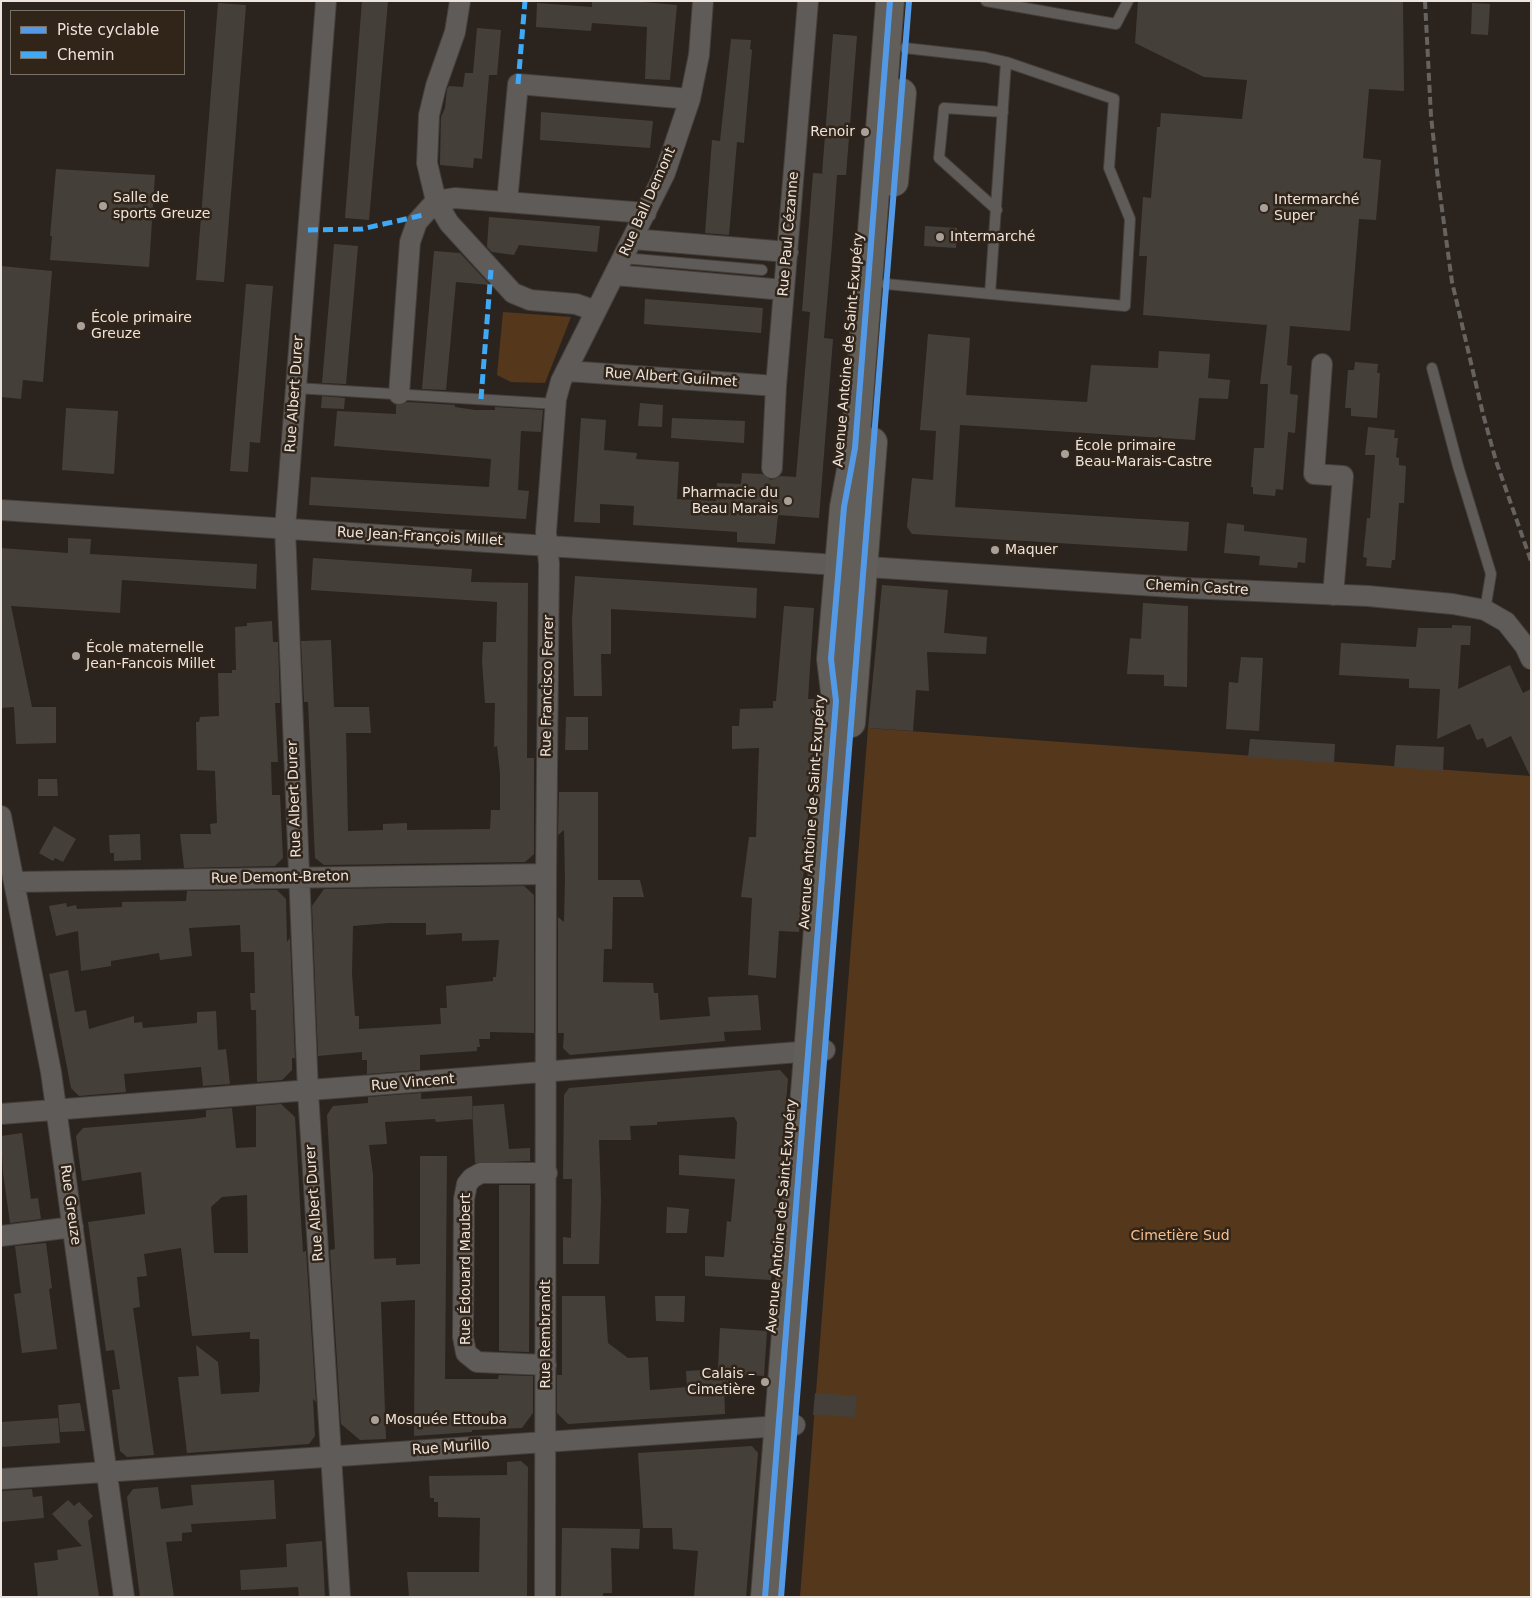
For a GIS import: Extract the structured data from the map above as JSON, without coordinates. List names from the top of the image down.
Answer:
{
  "streets": {
    "main road": ["Avenue Antoine de Saint-Exupéry"],
    "street": [
      "Rue Ball Demont",
      "Rue Paul Cézanne",
      "Rue Albert Guilmet",
      "Rue Albert Durer",
      "Rue Jean-François Millet",
      "Chemin Castre",
      "Rue Francisco Ferrer",
      "Rue Demont-Breton",
      "Rue Vincent",
      "Rue Greuze",
      "Rue Édouard Maubert",
      "Rue Rembrandt",
      "Rue Murillo"
    ]
  },
  "crossings": [
    ["Rue Ball Demont", "Rue Francisco Ferrer"],
    ["Rue Paul Cézanne", "Rue Albert Guilmet"],
    ["Avenue Antoine de Saint-Exupéry", "Rue Jean-François Millet"],
    ["Avenue Antoine de Saint-Exupéry", "Chemin Castre"],
    ["Avenue Antoine de Saint-Exupéry", "Rue Vincent"],
    ["Avenue Antoine de Saint-Exupéry", "Rue Murillo"],
    ["Rue Albert Guilmet", "Rue Francisco Ferrer"],
    ["Rue Albert Durer", "Rue Jean-François Millet"],
    ["Rue Albert Durer", "Rue Demont-Breton"],
    ["Rue Albert Durer", "Rue Vincent"],
    ["Rue Albert Durer", "Rue Murillo"],
    ["Rue Jean-François Millet", "Chemin Castre"],
    ["Rue Jean-François Millet", "Rue Francisco Ferrer"],
    ["Rue Francisco Ferrer", "Rue Demont-Breton"],
    ["Rue Francisco Ferrer", "Rue Vincent"],
    ["Rue Francisco Ferrer", "Rue Rembrandt"],
    ["Rue Demont-Breton", "Rue Greuze"],
    ["Rue Vincent", "Rue Greuze"],
    ["Rue Vincent", "Rue Rembrandt"],
    ["Rue Greuze", "Rue Murillo"],
    ["Rue Édouard Maubert", "Rue Rembrandt"],
    ["Rue Rembrandt", "Rue Murillo"]
  ],
  "parks": ["Cimetière Sud"],
  "places": [
    "Renoir",
    "Salle de sports Greuze",
    "Intermarché Super",
    "Intermarché",
    "École primaire Greuze",
    "École primaire Beau-Marais-Castre",
    "Pharmacie du Beau Marais",
    "Maquer",
    "École maternelle Jean-Fancois Millet",
    "Calais – Cimetière",
    "Mosquée Ettouba"
  ],
  "legend": ["Piste cyclable", "Chemin"]
}
